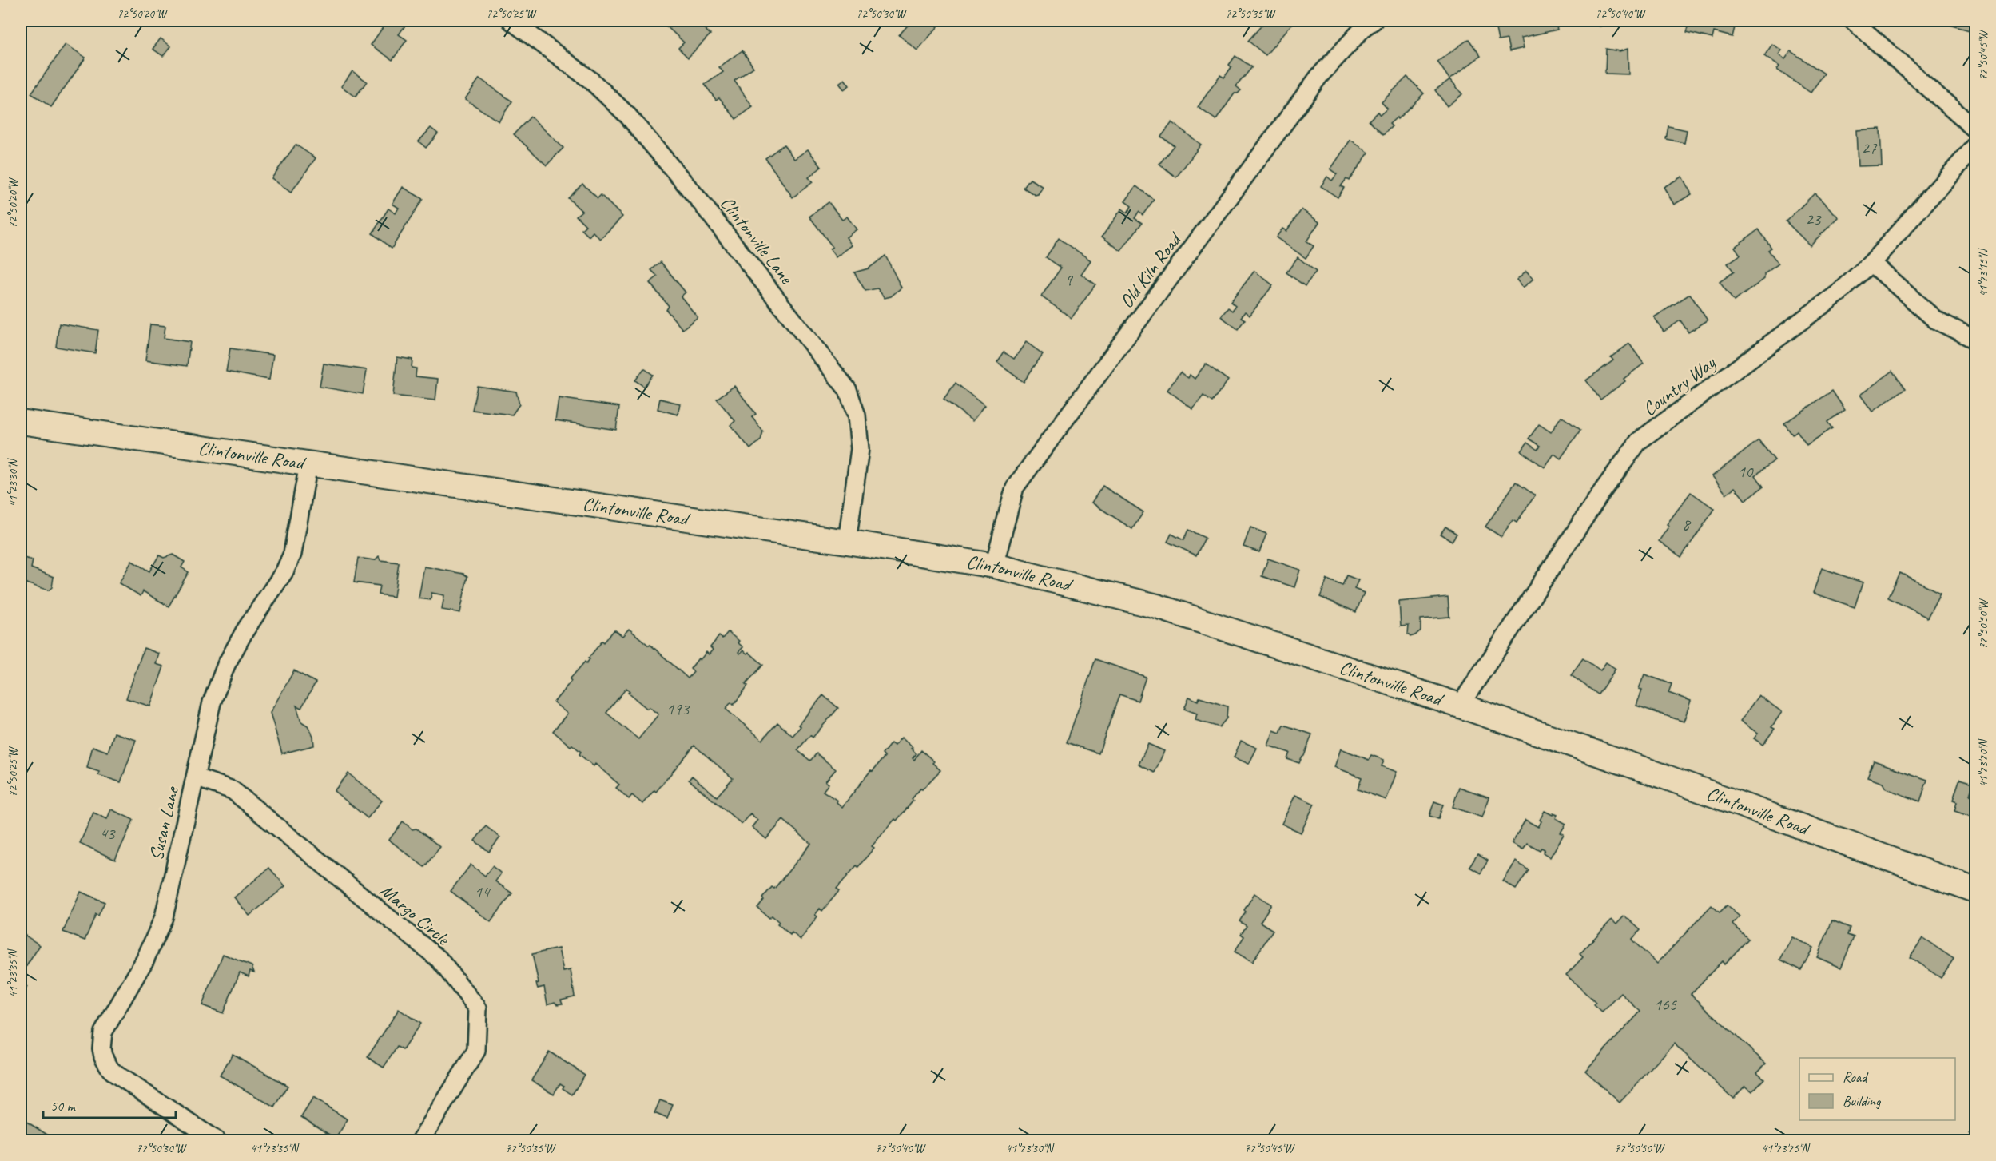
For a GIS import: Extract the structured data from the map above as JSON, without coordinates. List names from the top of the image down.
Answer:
{
  "streets": {
    "main road": ["Clintonville Road"],
    "street": [
      "Clintonville Lane",
      "Old Kiln Road",
      "Country Way",
      "Susan Lane",
      "Margo Circle"
    ]
  },
  "crossings": [
    ["Clintonville Lane", "Clintonville Road"],
    ["Old Kiln Road", "Clintonville Road"],
    ["Country Way", "Clintonville Road"],
    ["Clintonville Road", "Susan Lane"],
    ["Susan Lane", "Margo Circle"]
  ],
  "house_numbers": [
    "27",
    "23",
    "9",
    "10",
    "8",
    "193",
    "43",
    "14",
    "165"
  ],
  "legend": ["Road", "Building"],
  "scale_bar": "50 m",
  "coordinates": [
    "72°50'20\"W",
    "72°50'25\"W",
    "72°50'30\"W",
    "72°50'35\"W",
    "72°50'40\"W",
    "72°50'45\"W",
    "41°23'15\"N",
    "41°23'30\"N",
    "72°50'50\"W",
    "41°23'20\"N",
    "41°23'35\"N",
    "41°23'25\"N"
  ]
}
